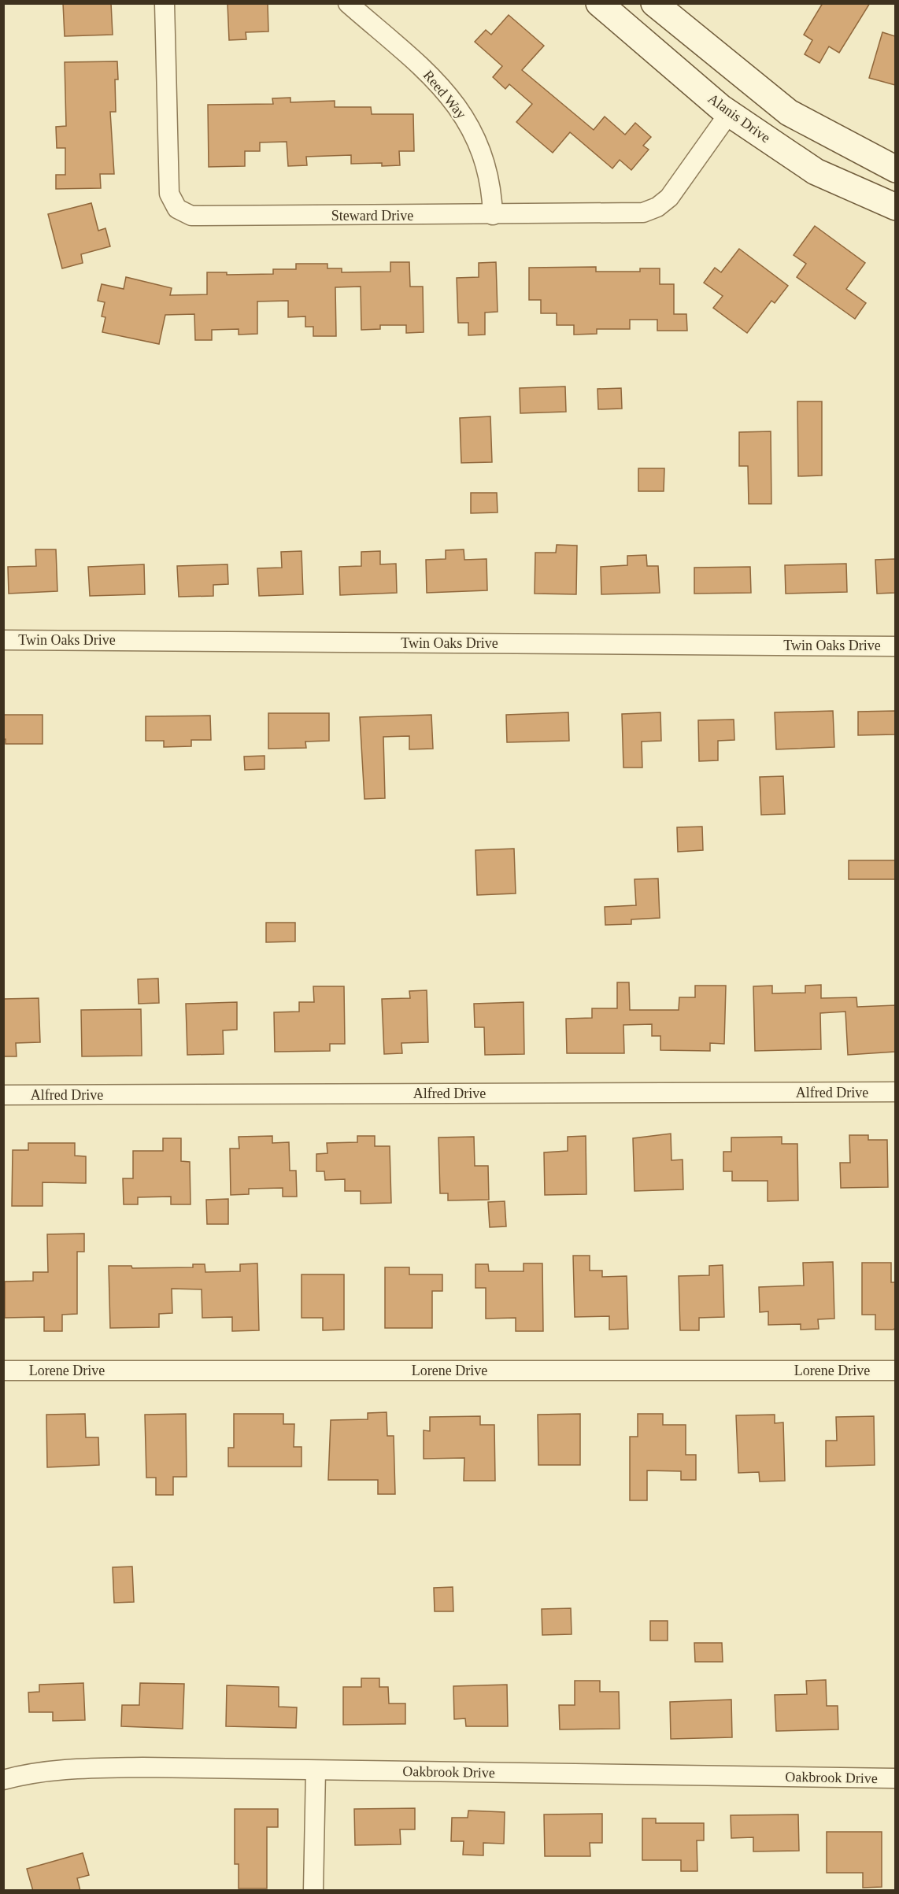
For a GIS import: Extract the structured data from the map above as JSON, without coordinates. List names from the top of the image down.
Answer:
{
  "streets": {
    "main road": ["Alanis Drive"],
    "street": [
      "Reed Way",
      "Steward Drive",
      "Twin Oaks Drive",
      "Alfred Drive",
      "Lorene Drive",
      "Oakbrook Drive"
    ]
  },
  "crossings": [
    ["Reed Way", "Steward Drive"],
    ["Alanis Drive", "Steward Drive"]
  ]
}
